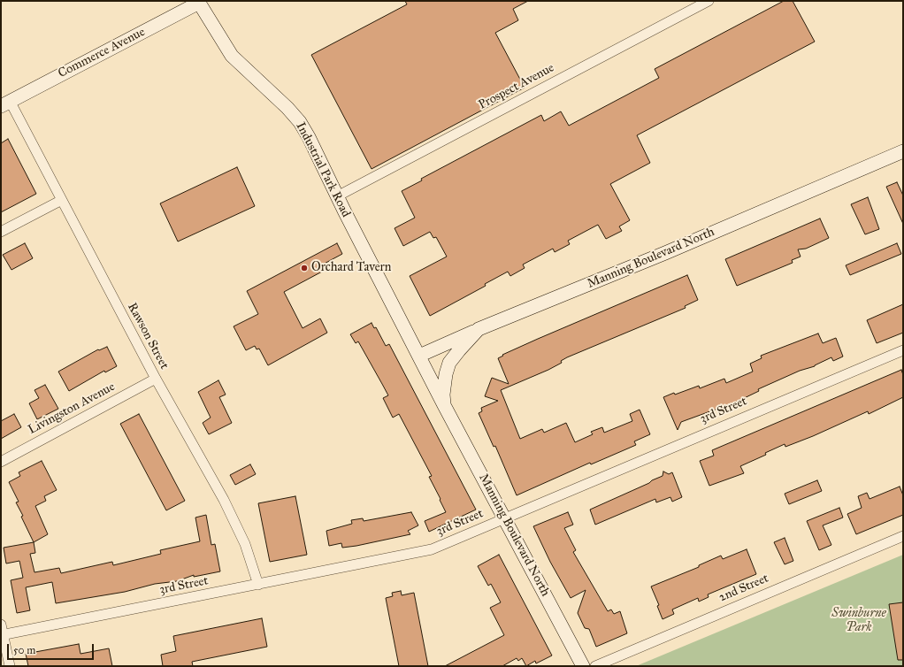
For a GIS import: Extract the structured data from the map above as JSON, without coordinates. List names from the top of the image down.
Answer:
{
  "streets": {
    "street": [
      "Commerce Avenue",
      "Prospect Avenue",
      "Industrial Park Road",
      "Manning Boulevard North",
      "Rawson Street",
      "Livingston Avenue",
      "3rd Street",
      "2nd Street"
    ]
  },
  "crossings": [
    ["Commerce Avenue", "Industrial Park Road"],
    ["Commerce Avenue", "Rawson Street"],
    ["Prospect Avenue", "Industrial Park Road"],
    ["Industrial Park Road", "Manning Boulevard North"],
    ["Manning Boulevard North", "3rd Street"],
    ["Rawson Street", "Livingston Avenue"],
    ["Rawson Street", "3rd Street"]
  ],
  "parks": ["Swinburne Park"],
  "places": ["Orchard Tavern"],
  "scale_bar": "50 m"
}
